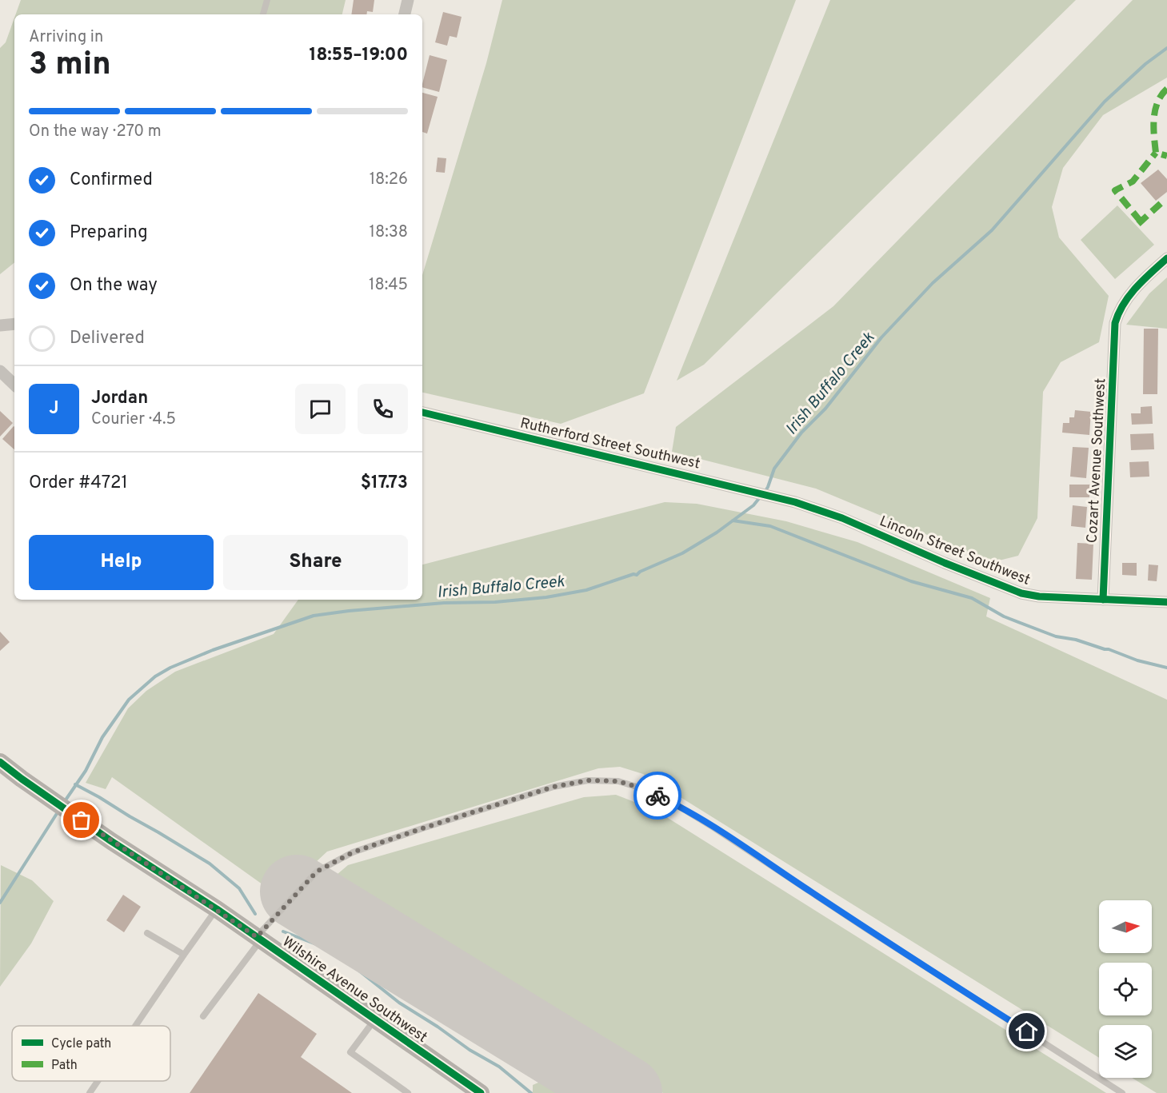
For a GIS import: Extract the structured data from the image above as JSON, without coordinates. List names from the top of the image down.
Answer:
{
  "streets": {
    "street": [
      "Rutherford Street Southwest",
      "Cozart Avenue Southwest",
      "Lincoln Street Southwest",
      "Wilshire Avenue Southwest"
    ]
  },
  "crossings": [
    ["Rutherford Street Southwest", "Lincoln Street Southwest"],
    ["Cozart Avenue Southwest", "Lincoln Street Southwest"]
  ],
  "water": ["Irish Buffalo Creek"],
  "legend": ["Cycle path", "Path"],
  "north": "right",
  "page": {
    "heading": ["3 min", "Arriving in", "18:55–19:00"],
    "panel": [
      "Jordan",
      "Courier · 4.5",
      "Order #4721",
      "$17.73"
    ],
    "bar": "On the way · 270 m",
    "list": [
      ["Confirmed", "18:26"],
      ["Preparing", "18:38"],
      ["On the way", "18:45"],
      "Delivered"
    ],
    "round": "J",
    "buttons": ["Help", "Share"]
  }
}
